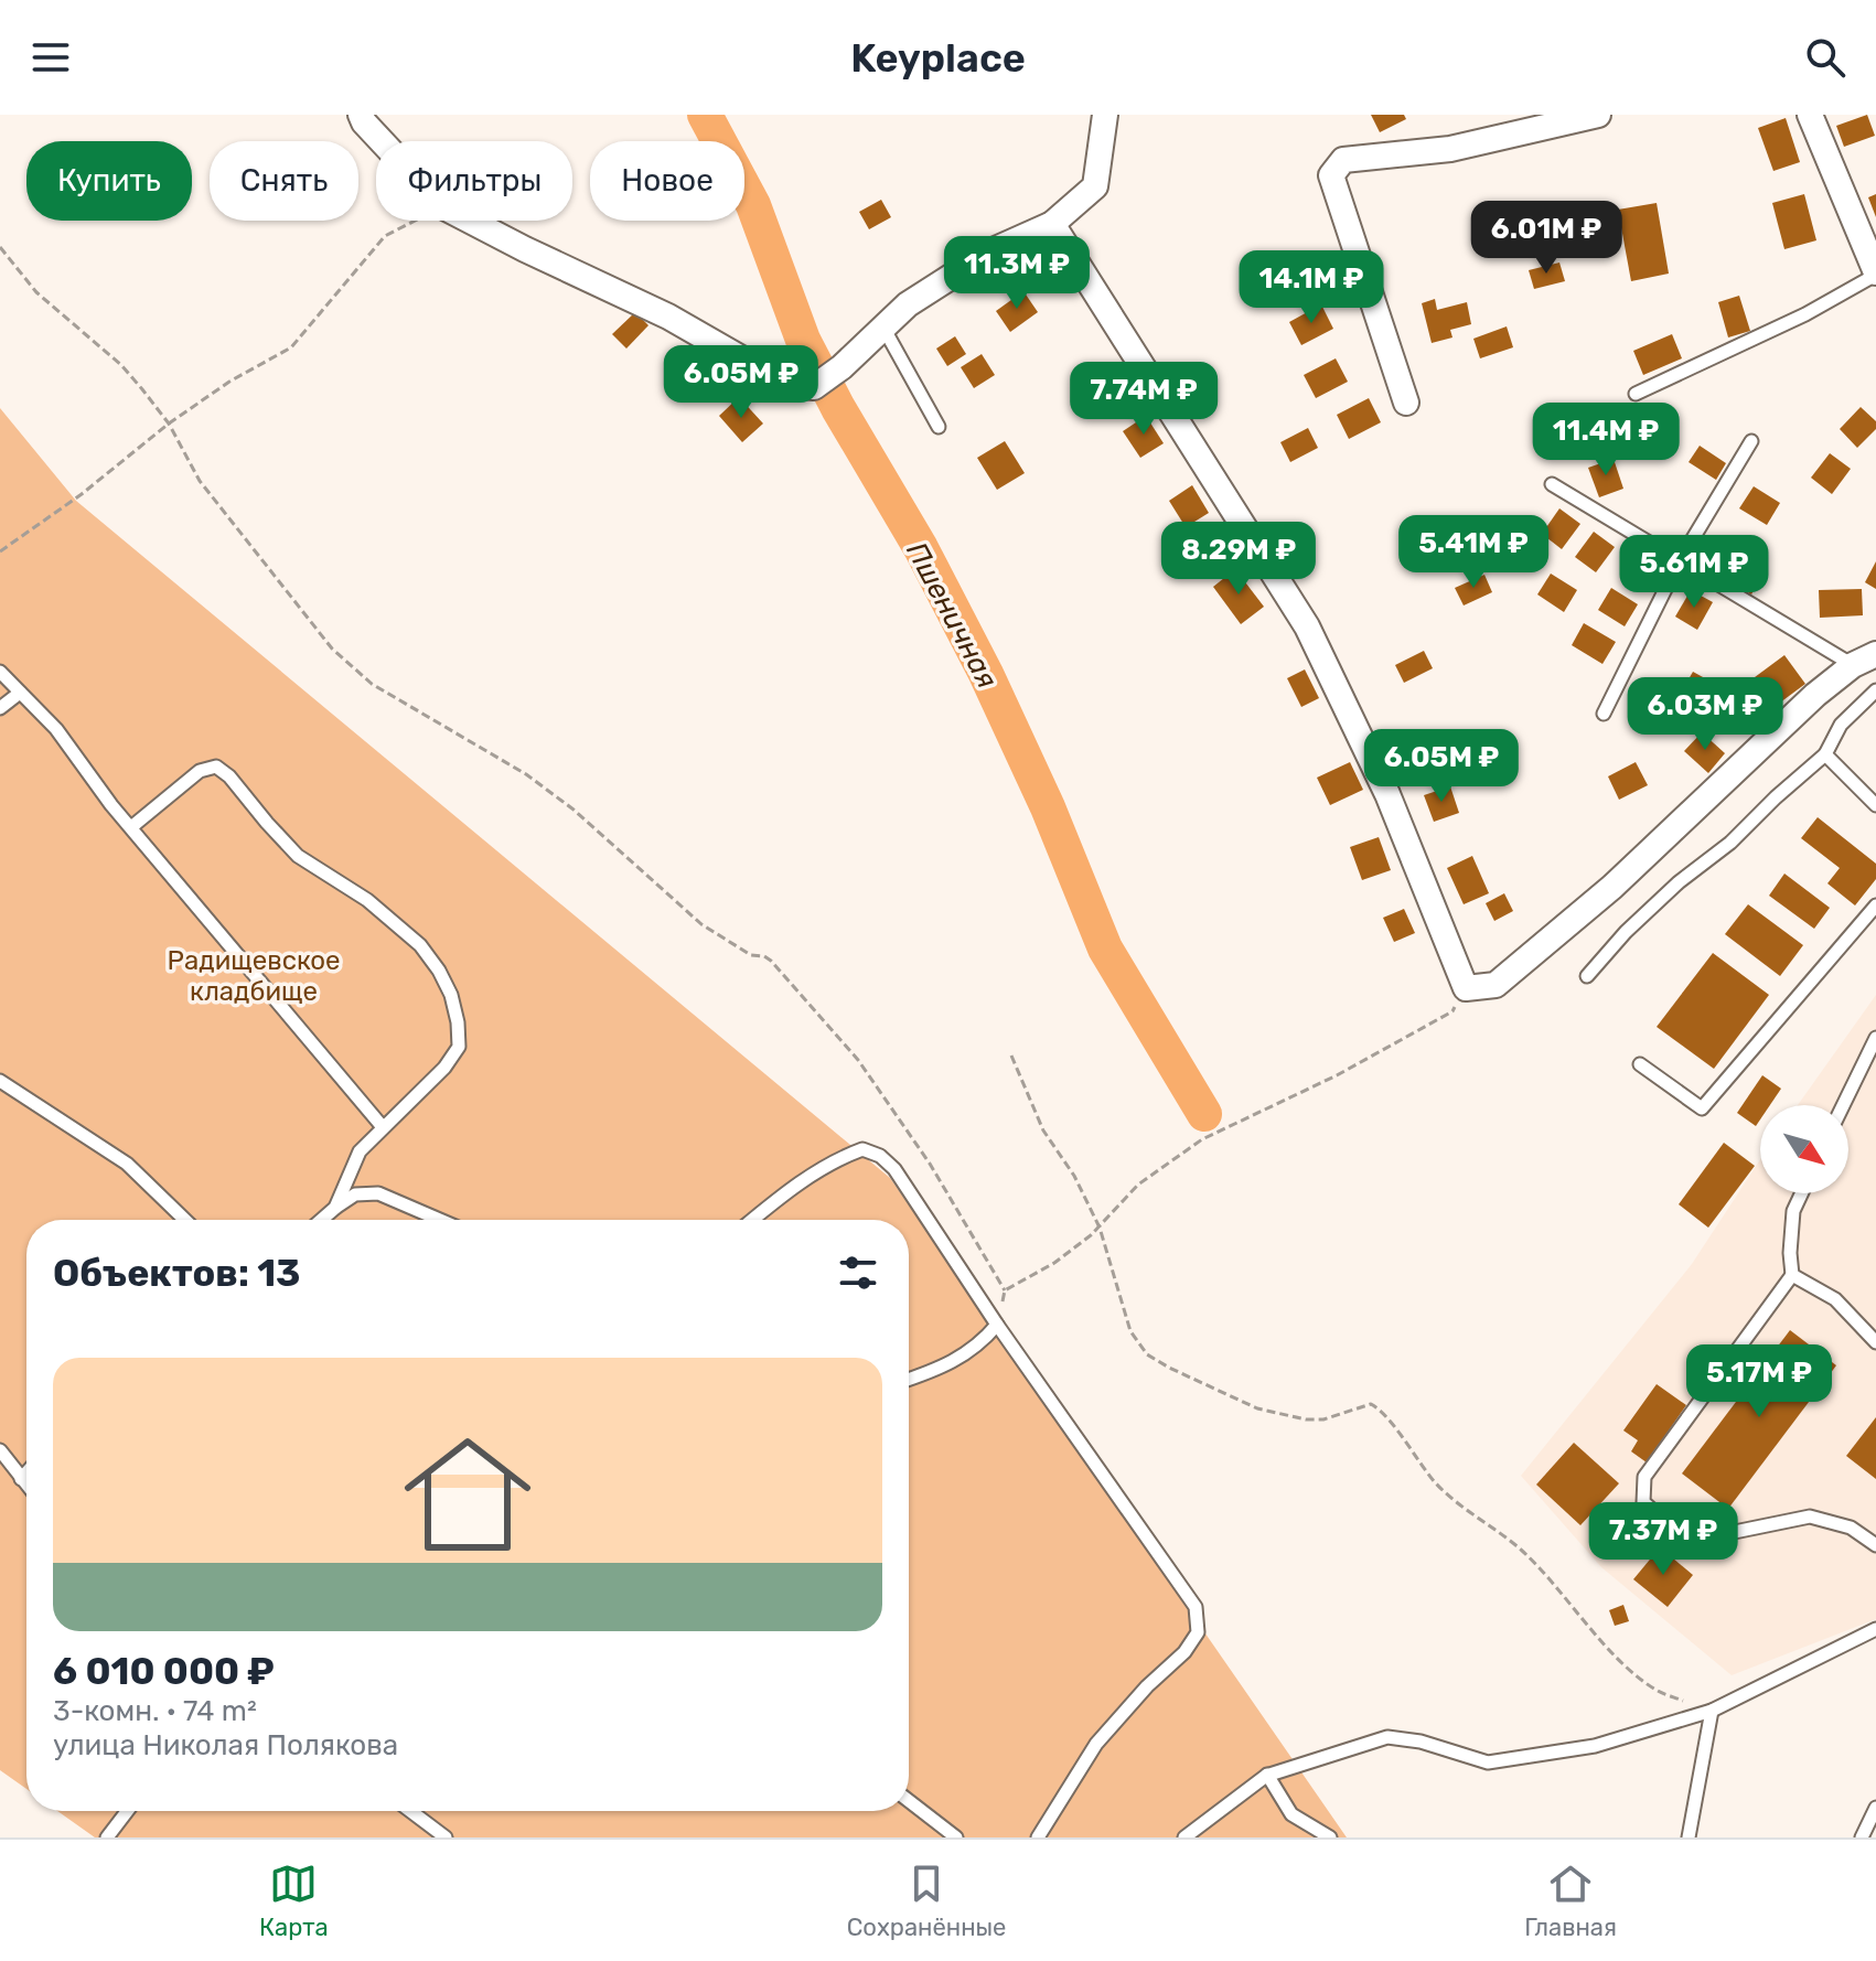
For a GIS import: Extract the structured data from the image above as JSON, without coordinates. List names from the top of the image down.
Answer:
{
  "water": ["Пшеничная"],
  "parks": ["Радищевское кладбище"],
  "north": "bottom right",
  "page": {
    "header": "Keyplace",
    "chip": [
      "Купить",
      "Снять",
      "Фильтры",
      "Новое"
    ],
    "price": [
      "6.01M ₽",
      "11.3M ₽",
      "14.1M ₽",
      "6.05M ₽",
      "7.74M ₽",
      "11.4M ₽",
      "5.41M ₽",
      "8.29M ₽",
      "5.61M ₽",
      "6.03M ₽",
      "6.05M ₽",
      "5.17M ₽",
      "7.37M ₽"
    ],
    "heading": "Объектов: 13",
    "list": [
      {
        "name": "6 010 000 ₽",
        "note": "3-комн. · 74 m² · улица Николая Полякова"
      }
    ],
    "tabs": ["Карта", "Сохранённые", "Главная"]
  }
}
